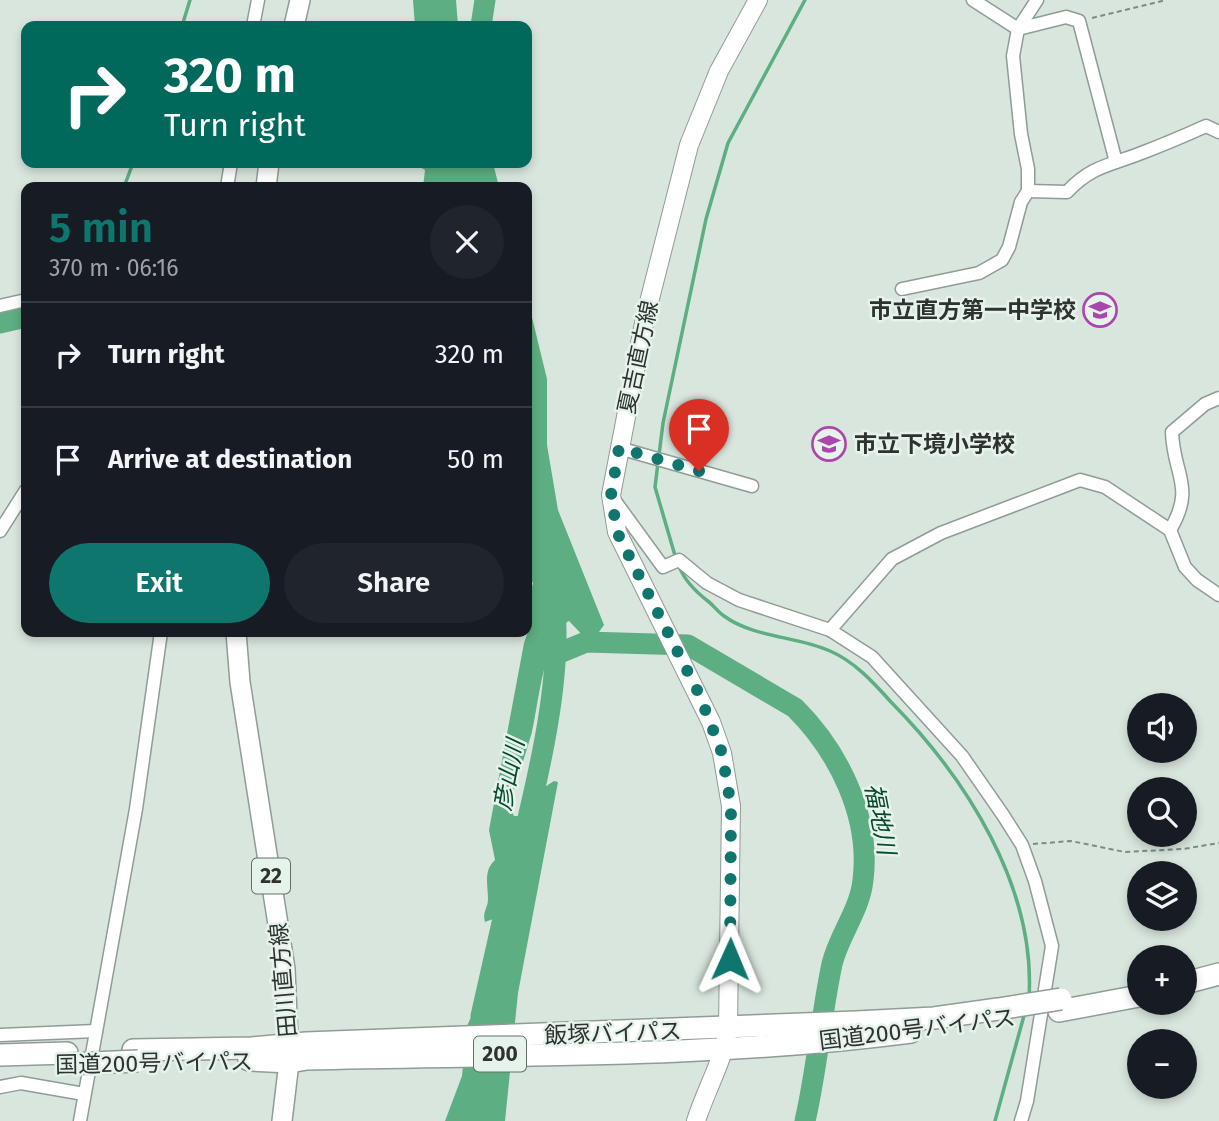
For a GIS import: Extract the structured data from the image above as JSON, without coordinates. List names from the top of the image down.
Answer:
{
  "streets": {
    "highway": ["国道200号バイパス", "200"],
    "main road": ["夏吉直方線", "22", "田川直方線"]
  },
  "crossings": [
    ["夏吉直方線", "国道200号バイパス"],
    ["田川直方線", "国道200号バイパス"],
    ["国道200号バイパス", "200"]
  ],
  "water": ["彦山川", "福地川"],
  "places": {
    "school or university": ["市立直方第一中学校", "市立下境小学校"]
  },
  "page": {
    "turn": ["320 m", "Turn right"],
    "heading": ["5 min", "370 m · 06:16"],
    "list": [
      {
        "name": "Turn right",
        "value": "320 m"
      },
      {
        "name": "Arrive at destination",
        "value": "50 m"
      }
    ],
    "buttons": ["Exit", "Share"],
    "map_buttons": ["+", "−"]
  }
}
